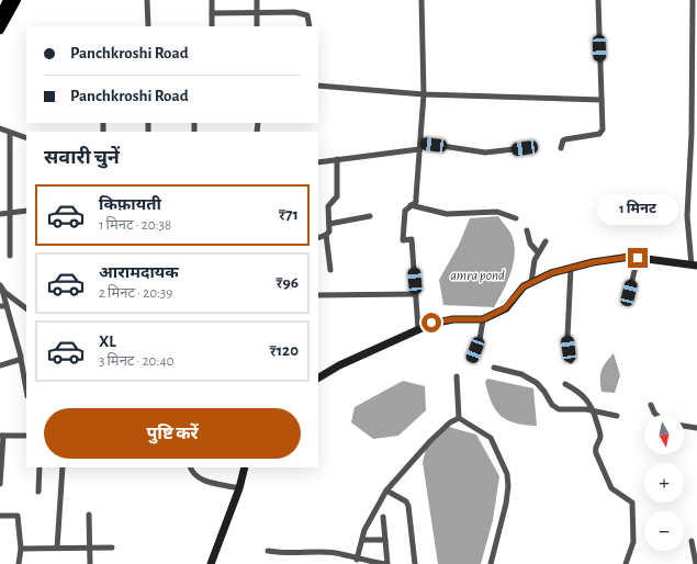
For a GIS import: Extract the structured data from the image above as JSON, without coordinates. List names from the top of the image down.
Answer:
{
  "water": ["amra pond"],
  "north": "bottom",
  "page": {
    "banner": ["Panchkroshi Road", "Panchkroshi Road"],
    "heading": "सवारी चुनें",
    "list": [
      {
        "name": "किफ़ायती",
        "note": "1 मिनट · 20:38",
        "value": "₹71"
      },
      {
        "name": "आरामदायक",
        "note": "2 मिनट · 20:39",
        "value": "₹96"
      },
      {
        "name": "XL",
        "note": "3 मिनट · 20:40",
        "value": "₹120"
      }
    ],
    "bubble": "1 मिनट",
    "buttons": "पुष्टि करें",
    "map_buttons": ["+", "−"]
  }
}
